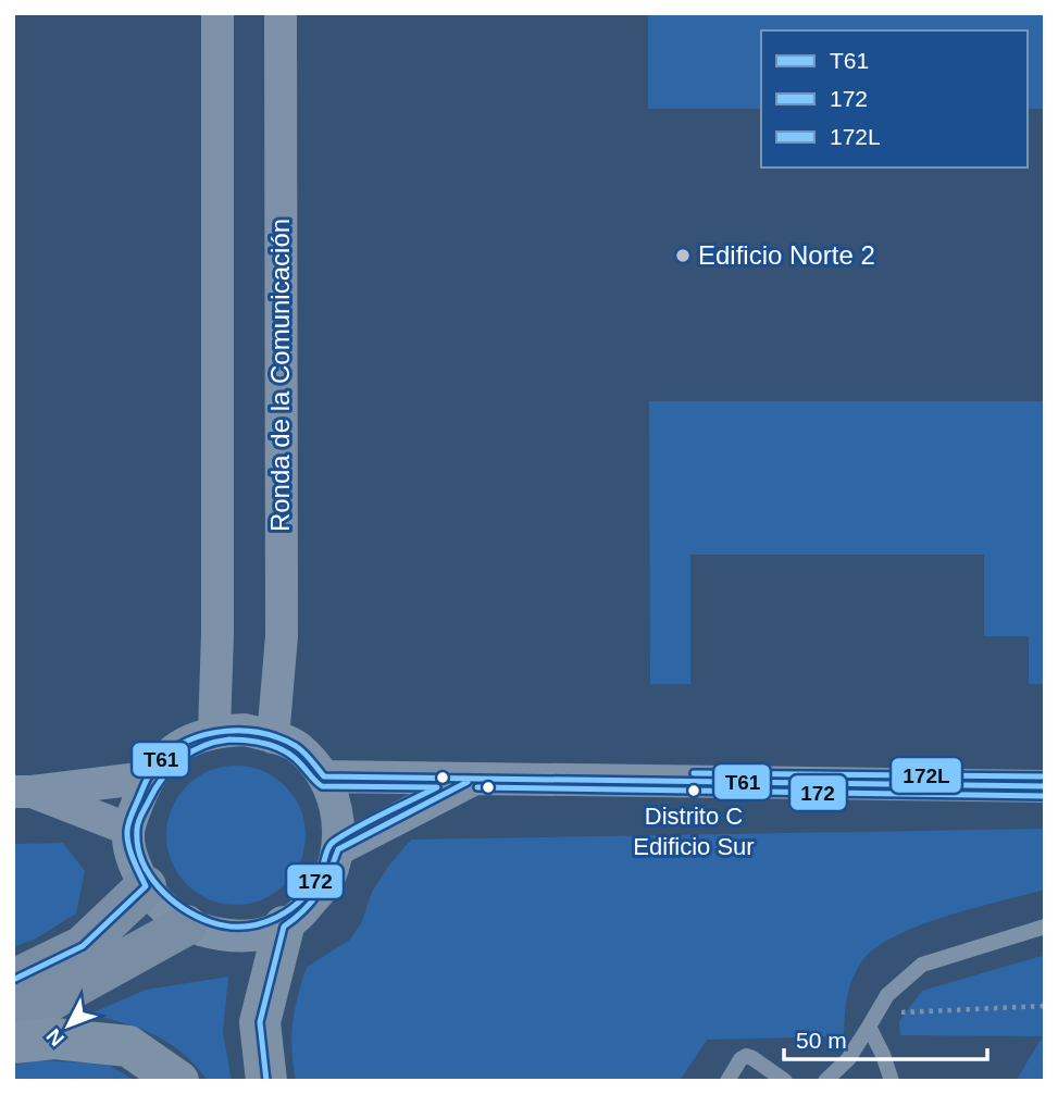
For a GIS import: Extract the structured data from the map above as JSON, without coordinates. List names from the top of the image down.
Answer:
{
  "streets": {
    "street": ["Ronda de la Comunicación"]
  },
  "places": ["Edificio Norte 2", "Distrito C Edificio Sur"],
  "lines": ["transit line T61", "transit line 172", "transit line 172L"],
  "legend": ["T61", "172", "172L"],
  "scale_bar": "50 m",
  "north": "bottom left"
}
